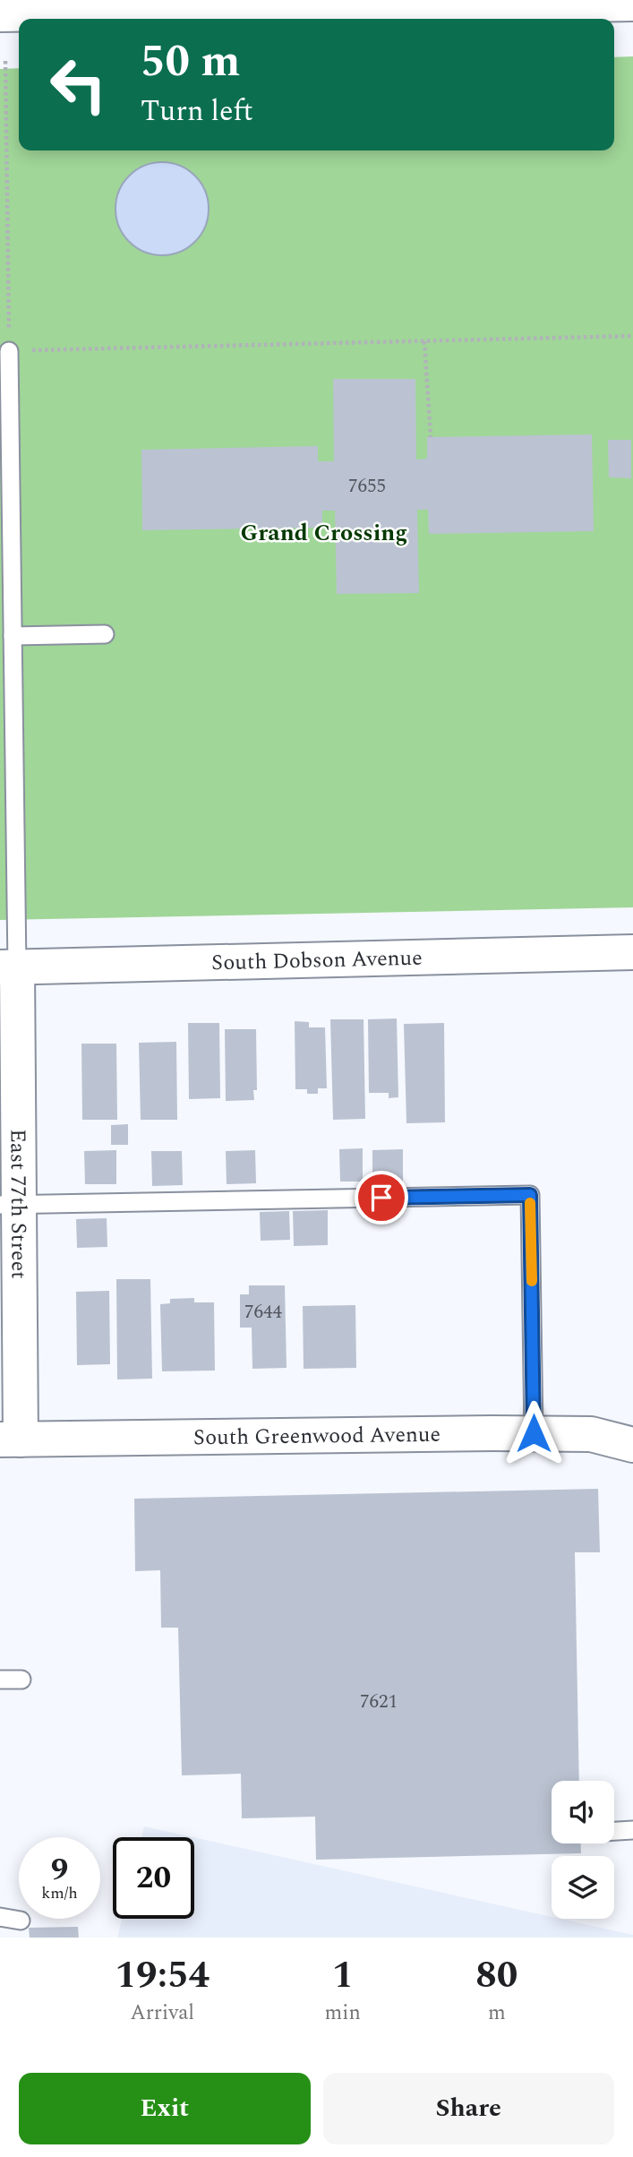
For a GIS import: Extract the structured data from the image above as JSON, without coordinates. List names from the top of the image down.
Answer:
{
  "streets": {
    "street": ["South Dobson Avenue", "East 77th Street", "South Greenwood Avenue"]
  },
  "crossings": [
    ["South Dobson Avenue", "East 77th Street"],
    ["East 77th Street", "South Greenwood Avenue"]
  ],
  "districts": ["Grand Crossing"],
  "house_numbers": ["7655", "7644", "7621"],
  "page": {
    "turn": ["50 m", "Turn left"],
    "speed": "9 km/h",
    "limit": "20",
    "eta": [
      "19:54",
      "Arrival",
      "1",
      "min",
      "80",
      "m"
    ],
    "buttons": ["Exit", "Share"]
  }
}
